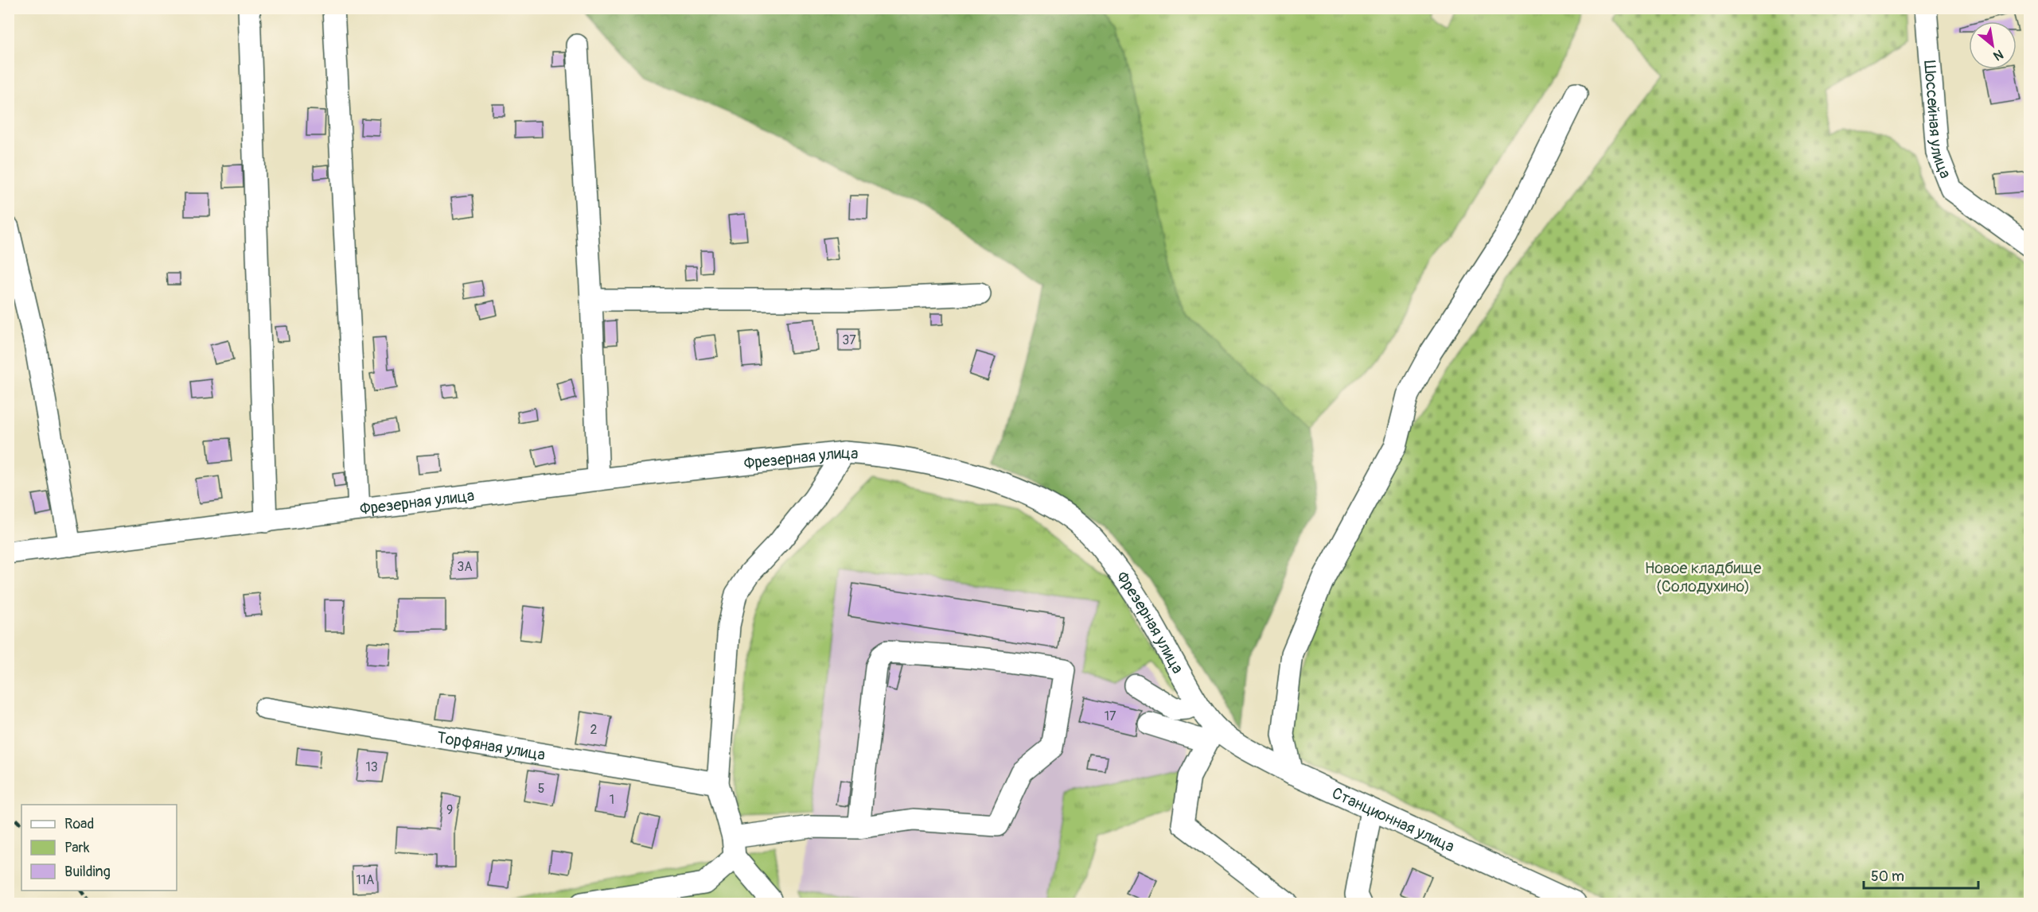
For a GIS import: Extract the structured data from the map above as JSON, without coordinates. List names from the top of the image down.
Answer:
{
  "streets": {
    "street": [
      "Шоссейная улица",
      "Фрезерная улица",
      "Торфяная улица",
      "Станционная улица"
    ]
  },
  "crossings": [
    ["Фрезерная улица", "Станционная улица"]
  ],
  "parks": ["Новое кладбище (Солодухино)"],
  "house_numbers": [
    "37",
    "3А",
    "17",
    "2",
    "13",
    "5",
    "1",
    "9",
    "11А"
  ],
  "legend": ["Road", "Park", "Building"],
  "scale_bar": "50 m",
  "north": "bottom right"
}
